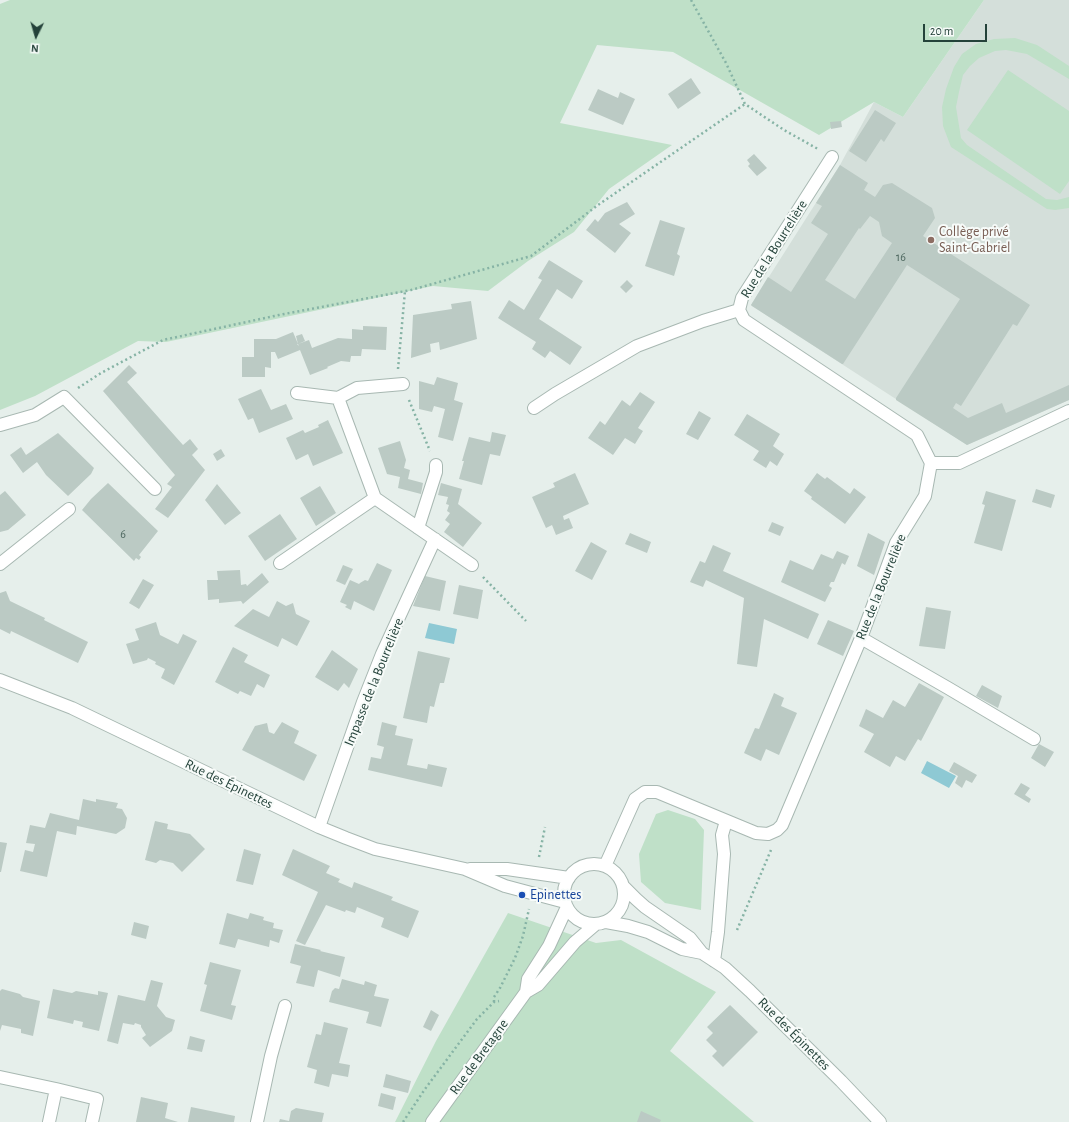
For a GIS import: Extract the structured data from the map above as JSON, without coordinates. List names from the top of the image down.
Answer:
{
  "streets": {
    "street": [
      "Rue de la Bourrelière",
      "Impasse de la Bourrelière",
      "Rue des Épinettes",
      "Rue de Bretagne"
    ]
  },
  "crossings": [
    ["Impasse de la Bourrelière", "Rue des Épinettes"],
    ["Rue des Épinettes", "Rue de Bretagne"]
  ],
  "places": ["Collège privé Saint-Gabriel", "Epinettes"],
  "house_numbers": ["16", "6"],
  "scale_bar": "20 m",
  "north": "bottom"
}
